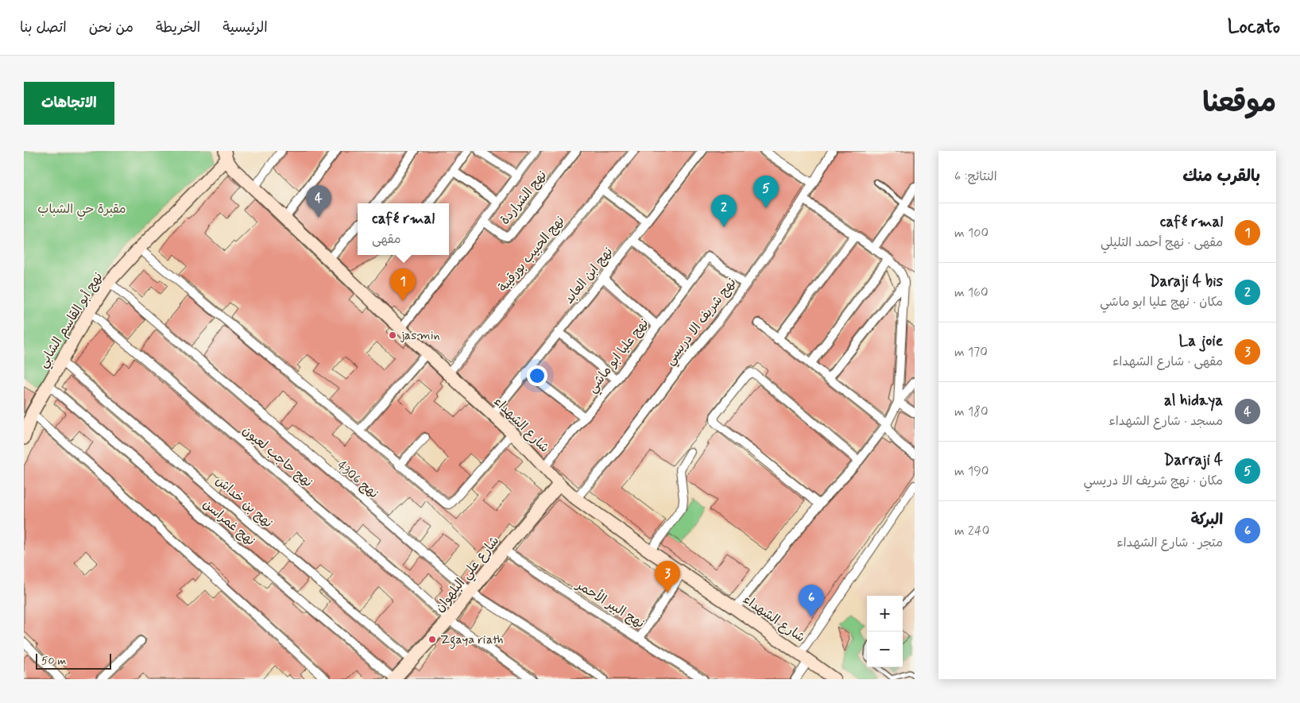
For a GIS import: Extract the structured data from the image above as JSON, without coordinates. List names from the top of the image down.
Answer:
{
  "streets": {
    "street": [
      "نهج الشراردة",
      "نهج الحبيب بورقيبة",
      "نهج ابن العابد",
      "نهج أبو القاسم الشابي",
      "نهج شريف الا دريسي",
      "نهج عليا ابو ماشي",
      "شارع الشهداء",
      "نهج حاجب لعيون",
      "نهج 4306",
      "نهج بن خداش",
      "نهج غمراسن",
      "شارع علي البلهوان",
      "نهج البير الأحمر"
    ]
  },
  "crossings": [
    ["نهج الحبيب بورقيبة", "شارع الشهداء"],
    ["نهج ابن العابد", "شارع الشهداء"],
    ["نهج أبو القاسم الشابي", "شارع الشهداء"],
    ["نهج أبو القاسم الشابي", "نهج حاجب لعيون"],
    ["نهج أبو القاسم الشابي", "نهج 4306"],
    ["نهج أبو القاسم الشابي", "نهج بن خداش"],
    ["نهج أبو القاسم الشابي", "نهج غمراسن"],
    ["نهج شريف الا دريسي", "نهج عليا ابو ماشي"],
    ["نهج شريف الا دريسي", "شارع الشهداء"],
    ["نهج عليا ابو ماشي", "شارع الشهداء"],
    ["شارع الشهداء", "شارع علي البلهوان"],
    ["نهج حاجب لعيون", "شارع علي البلهوان"],
    ["نهج 4306", "شارع علي البلهوان"],
    ["نهج بن خداش", "شارع علي البلهوان"],
    ["نهج غمراسن", "شارع علي البلهوان"],
    ["شارع علي البلهوان", "نهج البير الأحمر"]
  ],
  "parks": ["مقبرة حي الشباب"],
  "places": ["jasmin", "Zgaya riath"],
  "scale_bar": "50 m",
  "page": {
    "header": "Locato",
    "nav": [
      "الرئيسية",
      "الخريطة",
      "من نحن",
      "اتصل بنا"
    ],
    "title": "موقعنا",
    "buttons": "الاتجاهات",
    "heading": ["بالقرب منك", "النتائج: 6"],
    "pins": [
      "5",
      "4",
      "2",
      "1",
      "3",
      "6"
    ],
    "list": [
      {
        "mark": "1",
        "name": "café rmal",
        "note": "مقهى · نهج أحمد التليلي",
        "value": "100 m"
      },
      {
        "mark": "2",
        "name": "Daraji 4 bis",
        "note": "مكان · نهج عليا ابو ماشي",
        "value": "160 m"
      },
      {
        "mark": "3",
        "name": "La joie",
        "note": "مقهى · شارع الشهداء",
        "value": "170 m"
      },
      {
        "mark": "4",
        "name": "al hidaya",
        "note": "مسجد · شارع الشهداء",
        "value": "180 m"
      },
      {
        "mark": "5",
        "name": "Darraji 4",
        "note": "مكان · نهج شريف الا دريسي",
        "value": "190 m"
      },
      {
        "mark": "6",
        "name": "البركة",
        "note": "متجر · شارع الشهداء",
        "value": "240 m"
      }
    ],
    "popup": ["café rmal", "مقهى"],
    "map_buttons": ["+", "−"],
    "scale": "50 m"
  }
}
